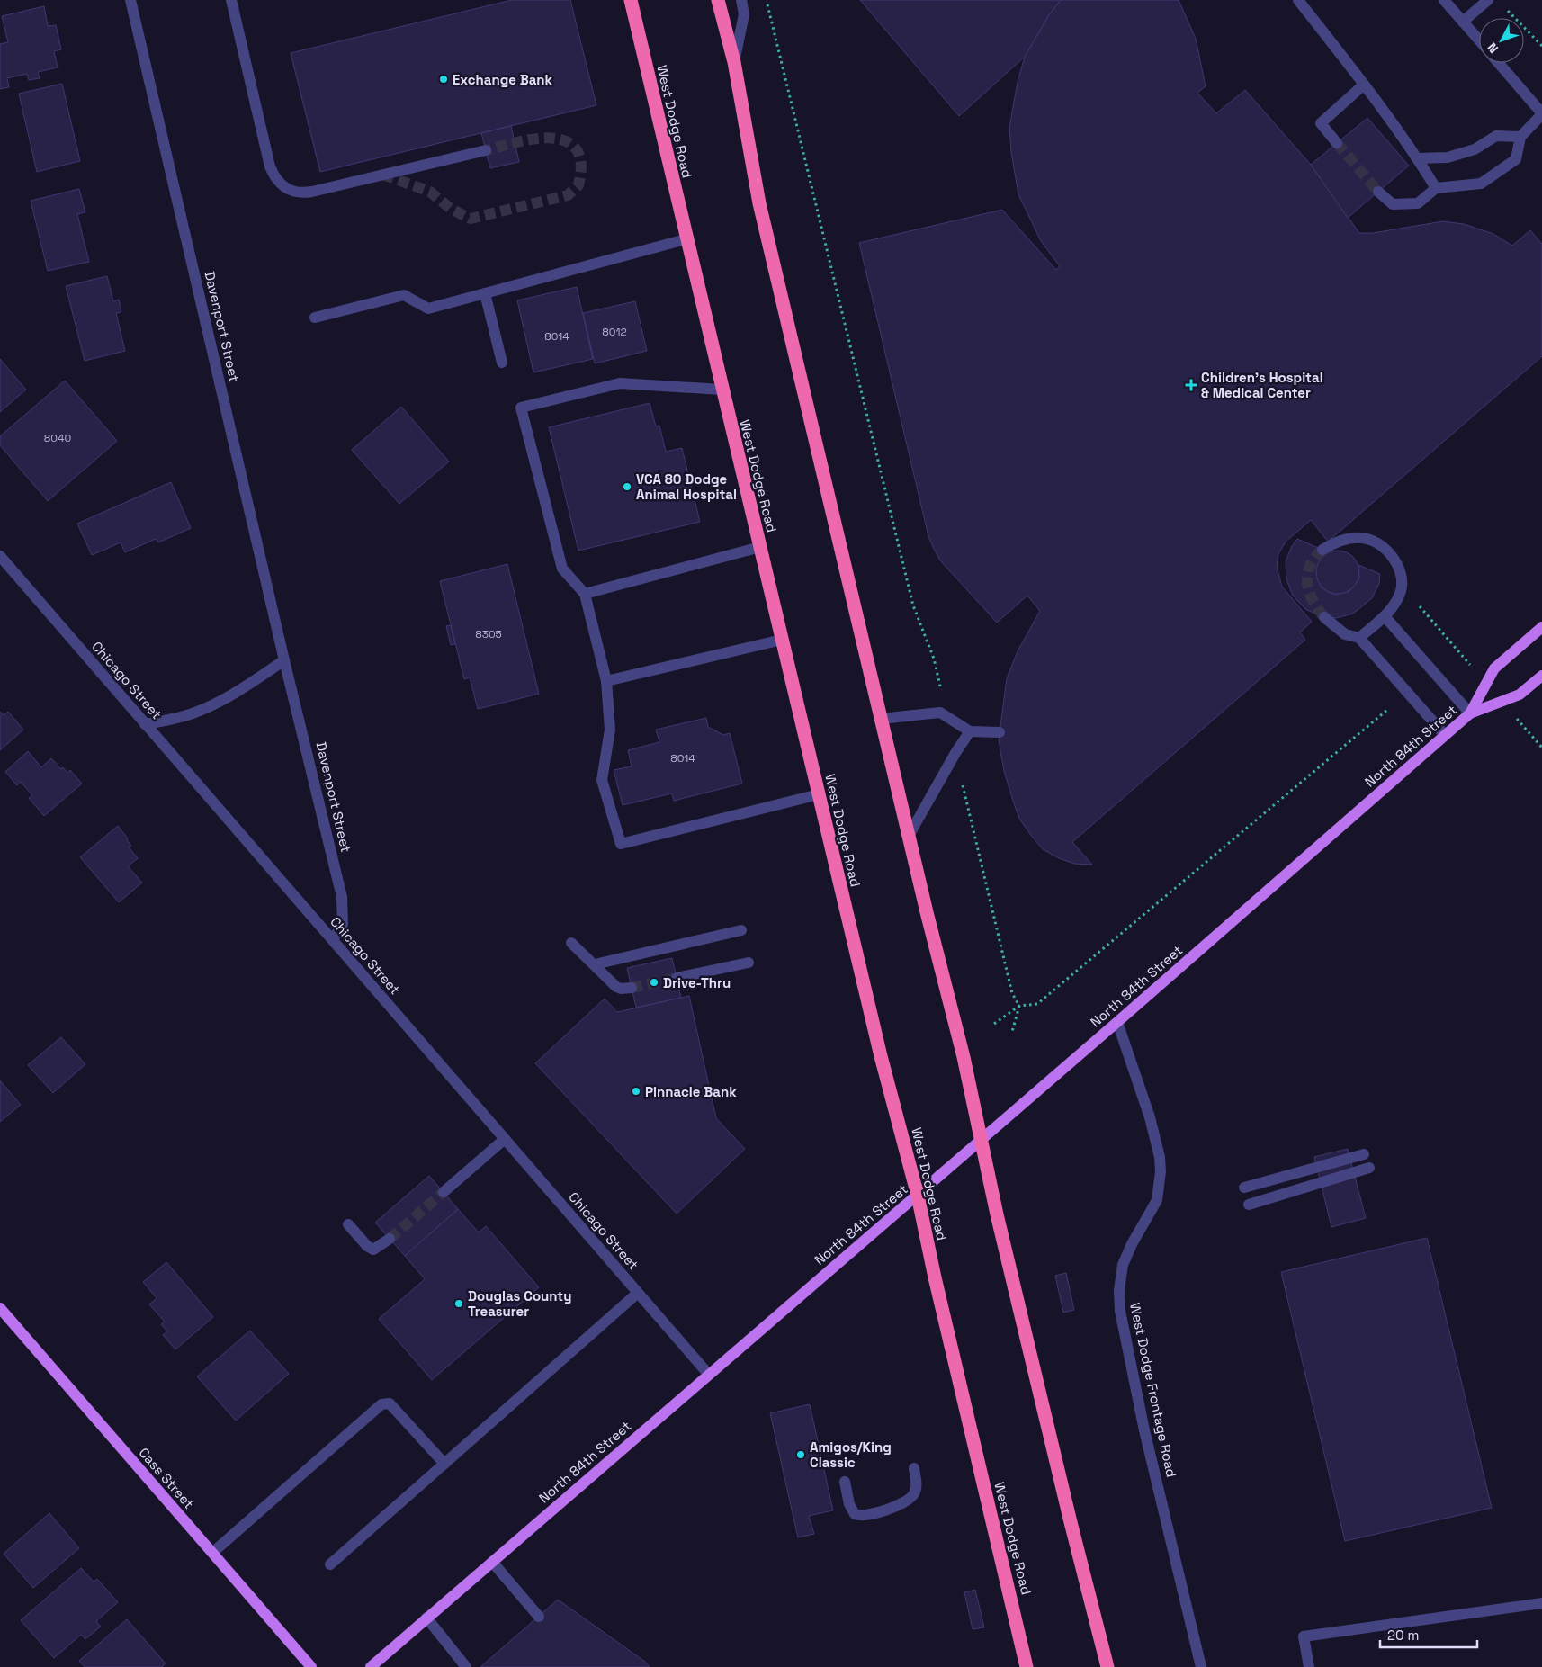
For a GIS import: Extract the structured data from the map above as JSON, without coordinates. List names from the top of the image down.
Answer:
{
  "streets": {
    "highway": ["West Dodge Road"],
    "main road": ["North 84th Street", "Cass Street"],
    "street": ["Davenport Street", "Chicago Street", "West Dodge Frontage Road"]
  },
  "crossings": [
    ["West Dodge Road", "North 84th Street"],
    ["Davenport Street", "Chicago Street"],
    ["Chicago Street", "North 84th Street"],
    ["North 84th Street", "West Dodge Frontage Road"]
  ],
  "places": {
    "other": [
      "Exchange Bank",
      "VCA 80 Dodge Animal Hospital",
      "Drive-Thru",
      "Pinnacle Bank",
      "Douglas County Treasurer",
      "Amigos/King Classic"
    ],
    "health": ["Children's Hospital & Medical Center"]
  },
  "house_numbers": [
    "8012",
    "8014",
    "8040",
    "8305",
    "8014"
  ],
  "scale_bar": "20 m",
  "north": "bottom left"
}
